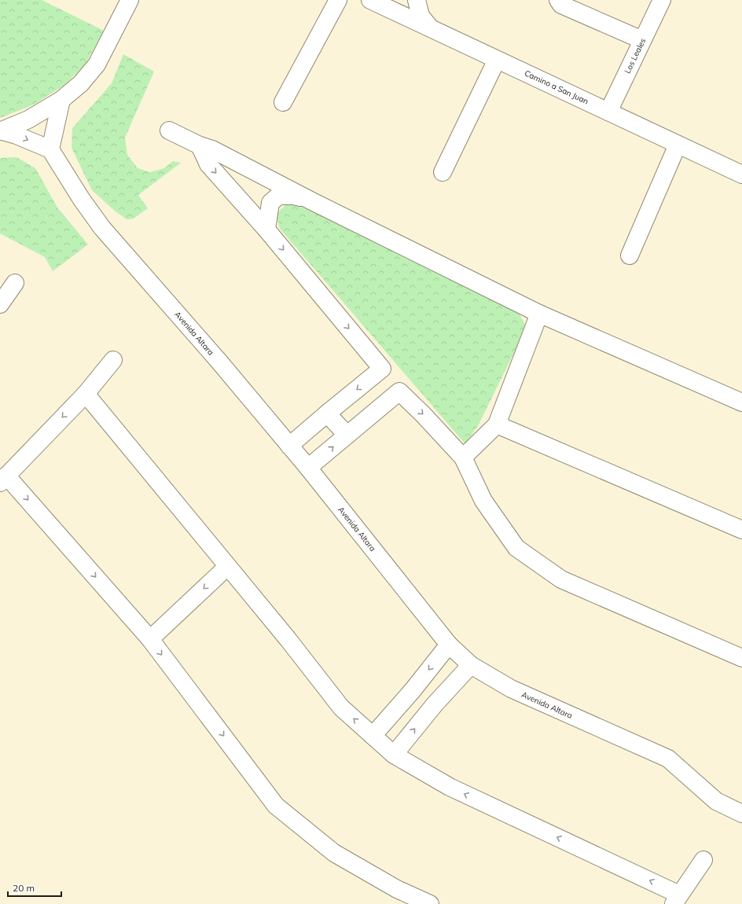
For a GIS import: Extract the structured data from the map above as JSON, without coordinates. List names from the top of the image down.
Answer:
{
  "streets": {
    "street": ["Los Leales", "Camino a San Juan", "Avenida Altara"]
  },
  "crossings": [
    ["Los Leales", "Camino a San Juan"]
  ],
  "scale_bar": "20 m"
}
